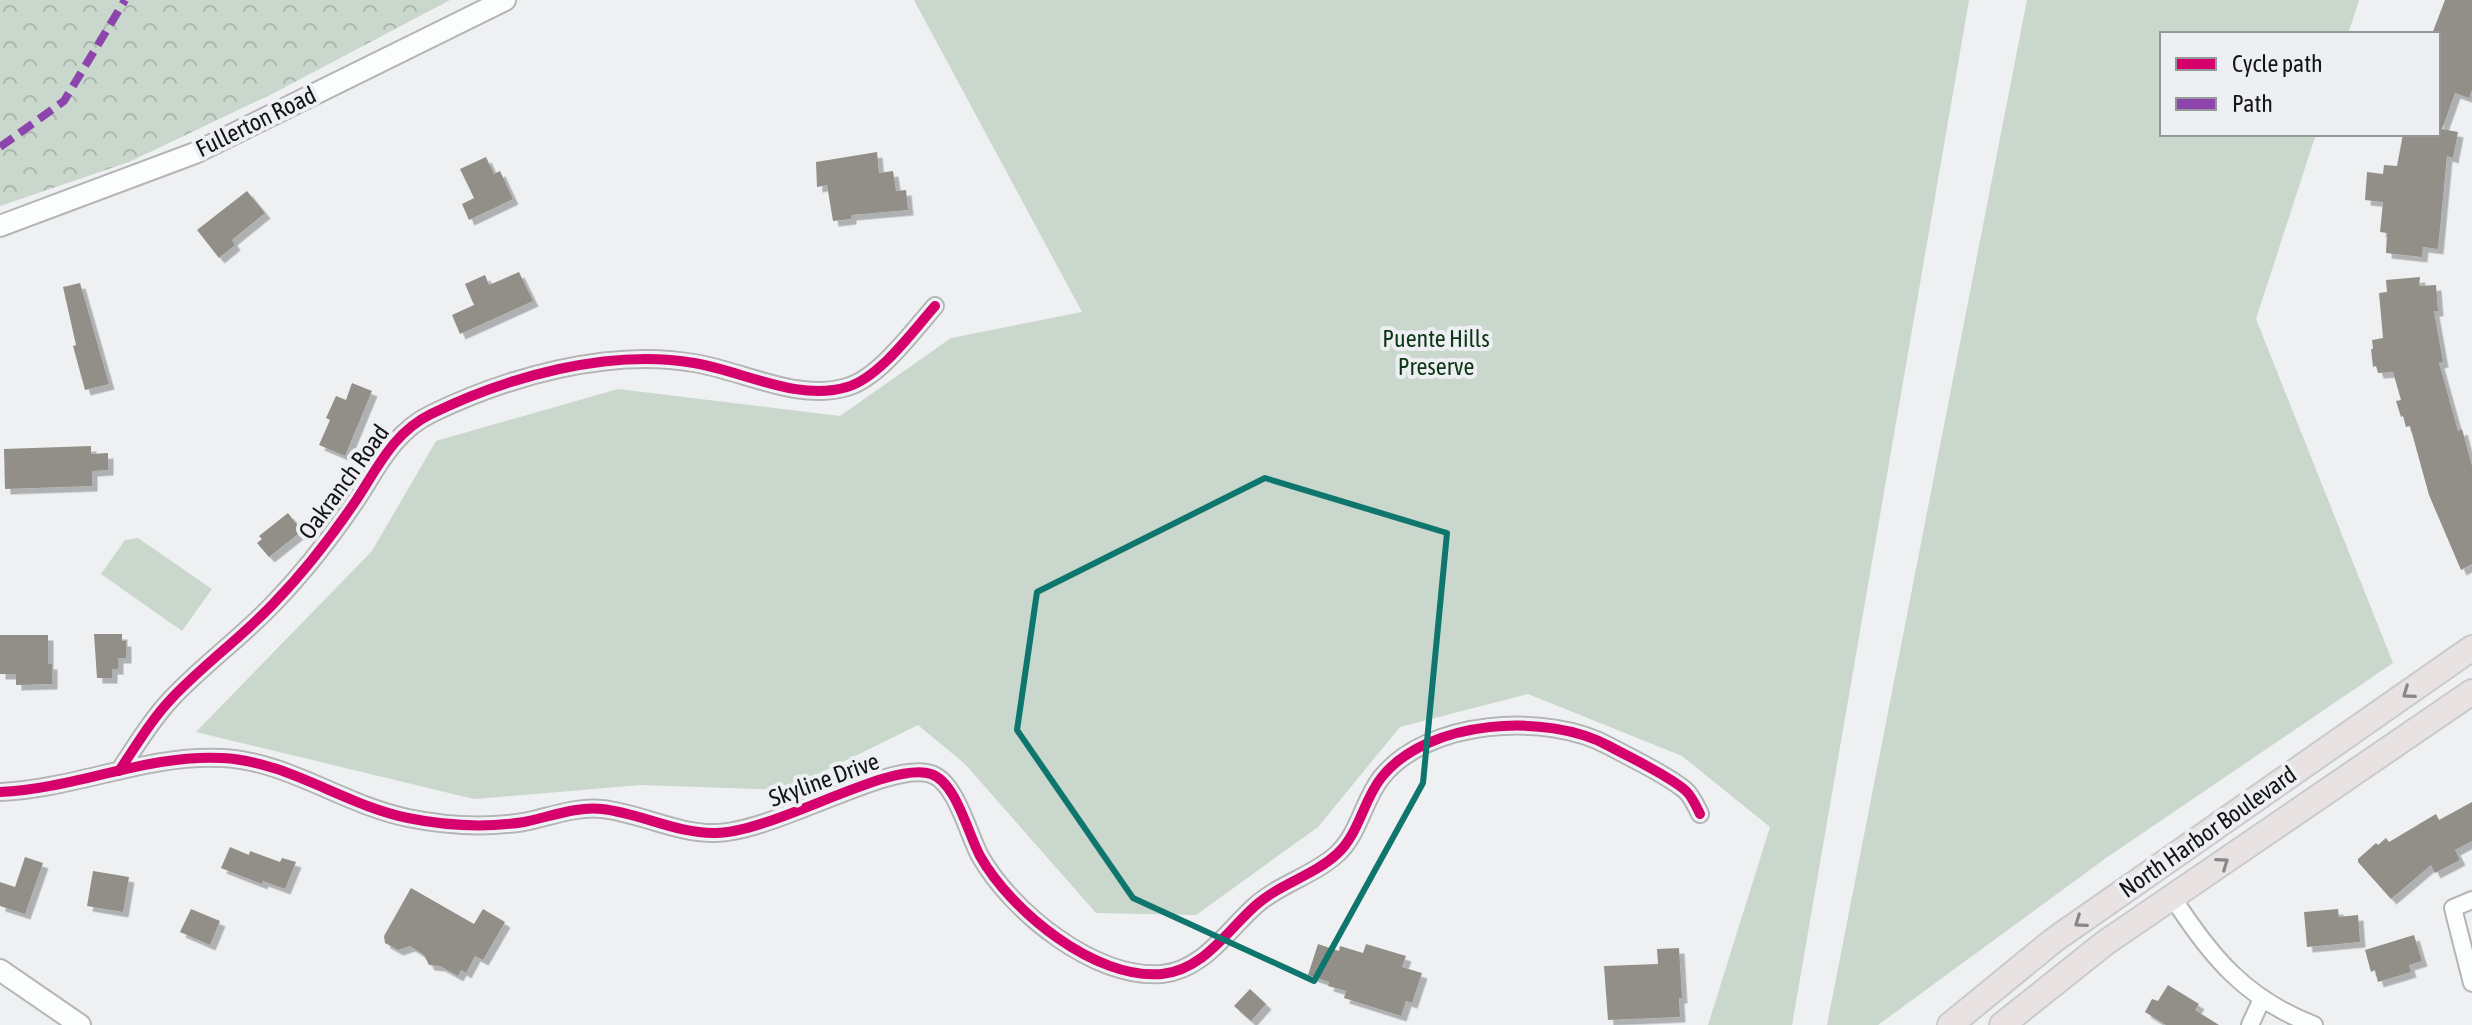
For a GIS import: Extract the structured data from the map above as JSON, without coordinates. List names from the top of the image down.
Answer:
{
  "streets": {
    "main road": ["North Harbor Boulevard"],
    "street": ["Fullerton Road", "Oakranch Road", "Skyline Drive"]
  },
  "crossings": [
    ["Oakranch Road", "Skyline Drive"]
  ],
  "parks": ["Puente Hills Preserve"],
  "legend": ["Cycle path", "Path"]
}
